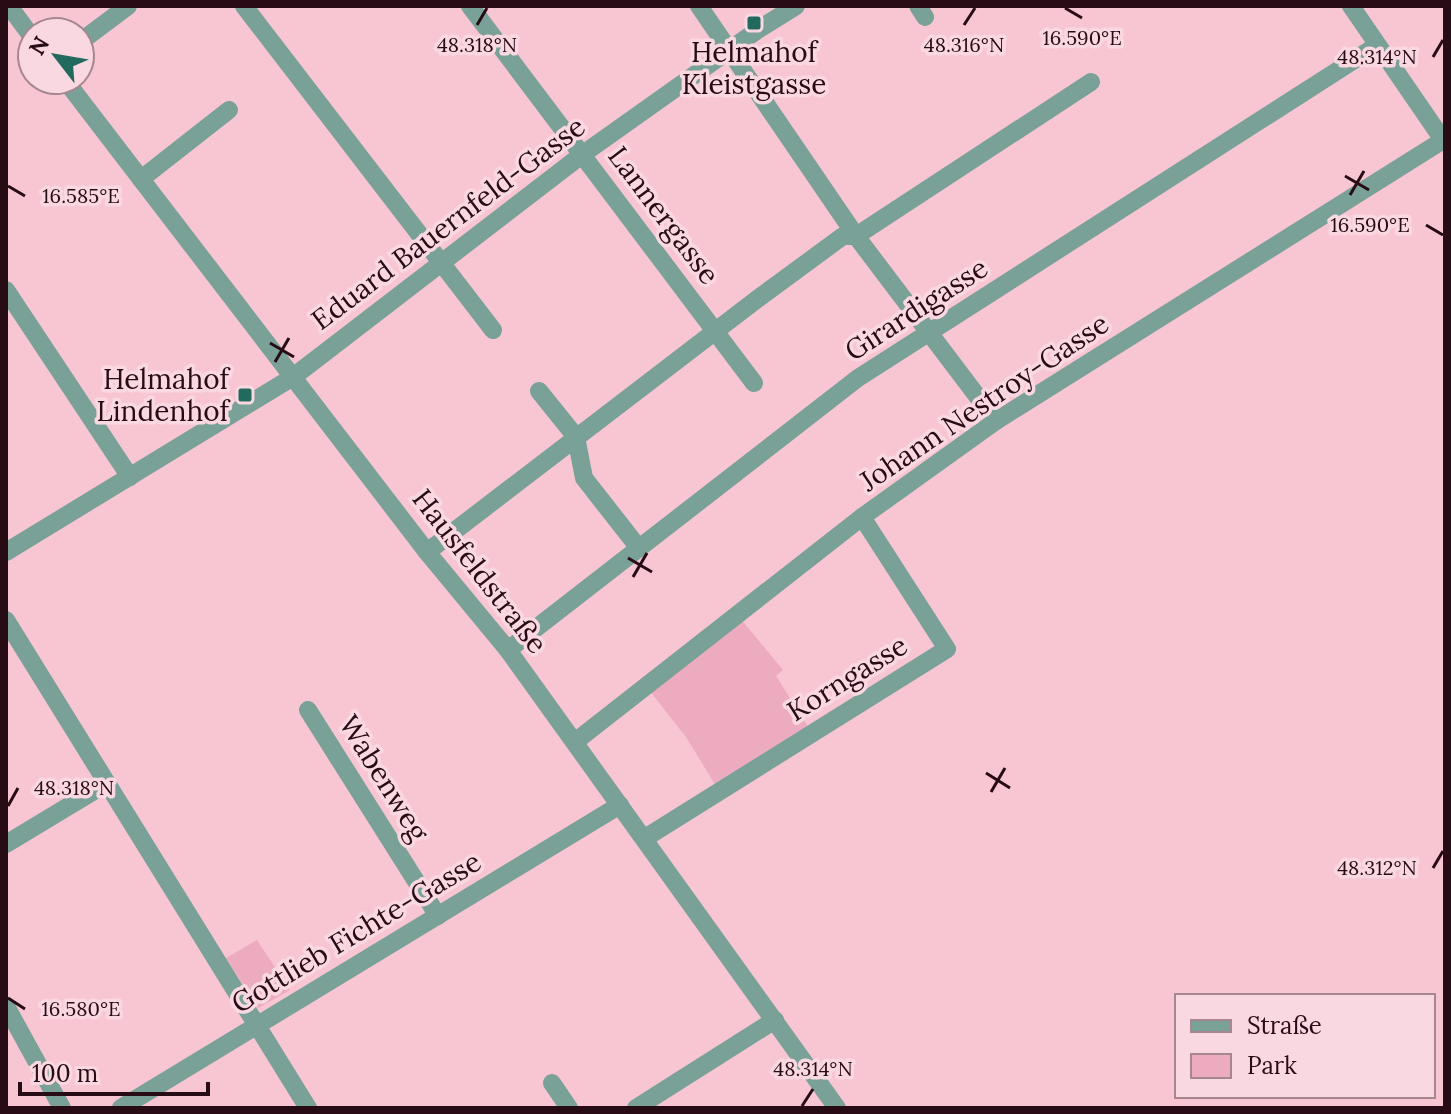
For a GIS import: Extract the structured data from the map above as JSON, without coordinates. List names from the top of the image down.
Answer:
{
  "streets": {
    "street": [
      "Lannergasse",
      "Eduard Bauernfeld-Gasse",
      "Girardigasse",
      "Johann Nestroy-Gasse",
      "Hausfeldstraße",
      "Korngasse",
      "Wabenweg",
      "Gottlieb Fichte-Gasse"
    ]
  },
  "crossings": [
    ["Lannergasse", "Eduard Bauernfeld-Gasse"],
    ["Eduard Bauernfeld-Gasse", "Hausfeldstraße"],
    ["Girardigasse", "Hausfeldstraße"],
    ["Johann Nestroy-Gasse", "Hausfeldstraße"],
    ["Johann Nestroy-Gasse", "Korngasse"],
    ["Hausfeldstraße", "Korngasse"],
    ["Hausfeldstraße", "Gottlieb Fichte-Gasse"],
    ["Wabenweg", "Gottlieb Fichte-Gasse"]
  ],
  "places": {
    "transit": ["Helmahof Kleistgasse", "Helmahof Lindenhof"]
  },
  "legend": ["Straße", "Park"],
  "scale_bar": "100 m",
  "north": "top left",
  "coordinates": [
    "16.590°E",
    "48.316°N",
    "48.318°N",
    "48.314°N",
    "16.585°E",
    "48.312°N",
    "16.580°E"
  ]
}
